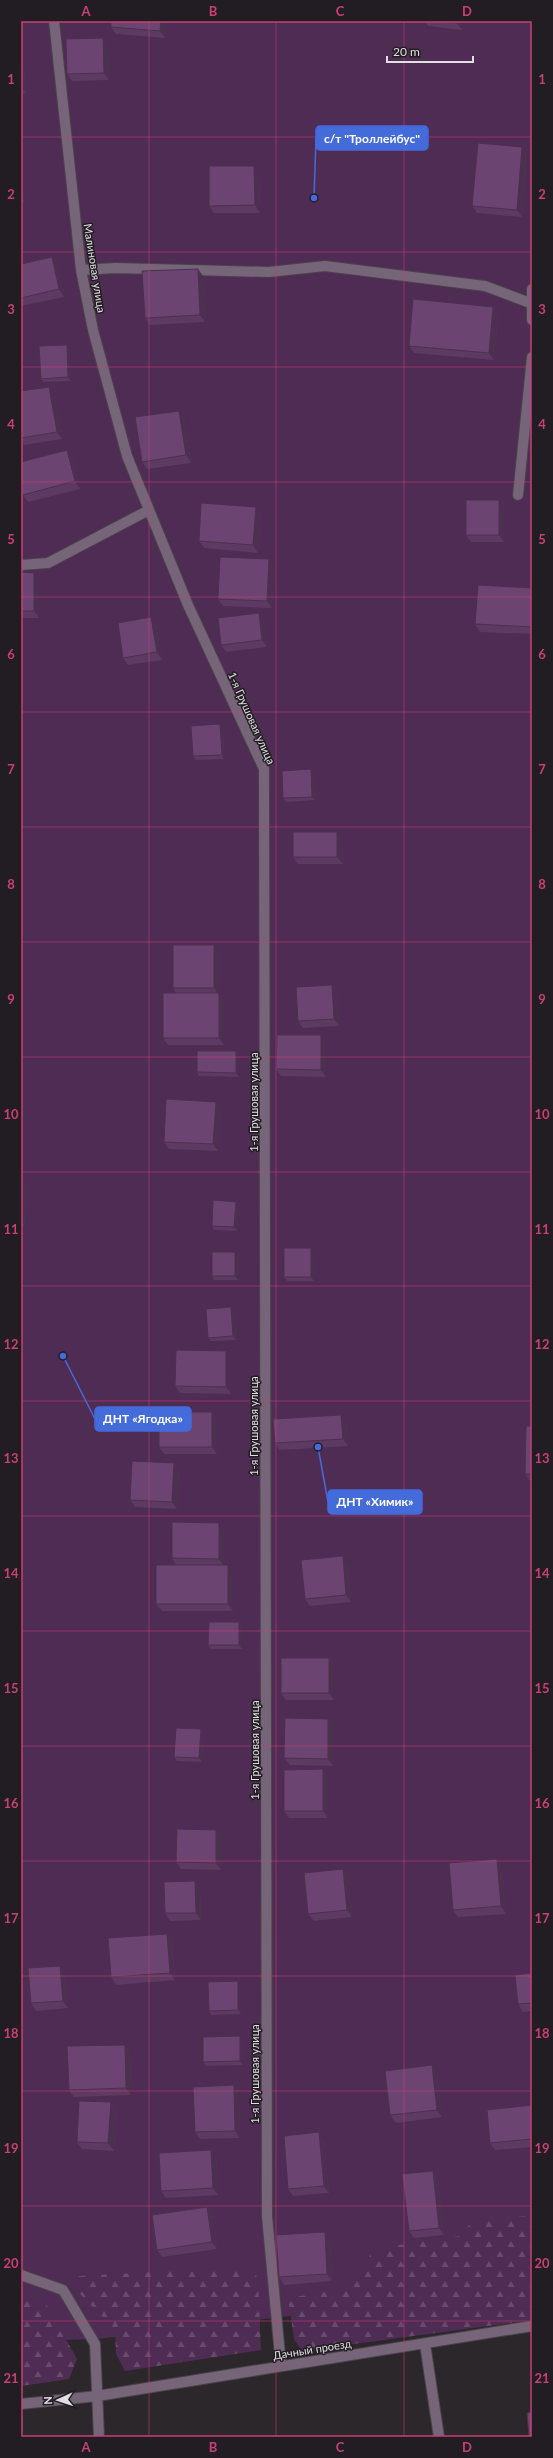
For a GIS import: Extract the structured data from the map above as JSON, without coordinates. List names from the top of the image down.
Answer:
{
  "streets": {
    "street": ["Малиновая улица", "1-я Грушовая улица", "Дачный проезд"]
  },
  "crossings": [
    ["Малиновая улица", "1-я Грушовая улица"],
    ["1-я Грушовая улица", "Дачный проезд"]
  ],
  "places": ["с/т \"Троллейбус\"", "ДНТ «Ягодка»", "ДНТ «Химик»"],
  "scale_bar": "20 m",
  "north": "left",
  "grid": {
    "columns": [
      "A",
      "B",
      "C",
      "D"
    ],
    "rows": [
      "1",
      "2",
      "3",
      "4",
      "5",
      "6",
      "7",
      "8",
      "9",
      "10",
      "11",
      "12",
      "13",
      "14",
      "15",
      "16",
      "17",
      "18",
      "19",
      "20",
      "21"
    ]
  }
}
